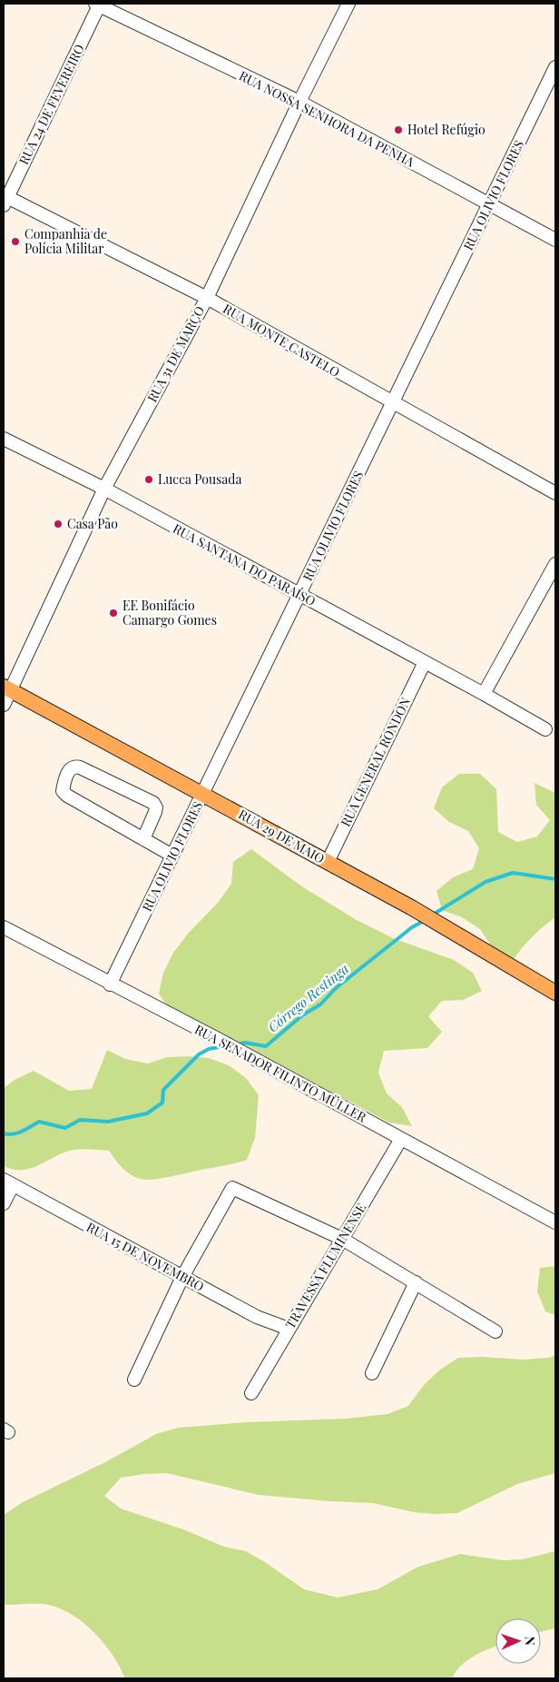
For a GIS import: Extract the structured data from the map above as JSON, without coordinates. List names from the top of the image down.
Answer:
{
  "streets": {
    "main road": ["RUA 29 DE MAIO"],
    "street": [
      "RUA 24 DE FEVEREIRO",
      "RUA NOSSA SENHORA DA PENHA",
      "RUA OLIVIO FLORES",
      "RUA MONTE CASTELO",
      "RUA 31 DE MARÇO",
      "RUA SANTANA DO PARAÍSO",
      "RUA GENERAL RONDON",
      "RUA SENADOR FILINTO MÜLLER",
      "RUA 15 DE NOVEMBRO",
      "TRAVESSA FLUMINENSE"
    ]
  },
  "crossings": [
    ["RUA 24 DE FEVEREIRO", "RUA NOSSA SENHORA DA PENHA"],
    ["RUA 24 DE FEVEREIRO", "RUA MONTE CASTELO"],
    ["RUA NOSSA SENHORA DA PENHA", "RUA OLIVIO FLORES"],
    ["RUA NOSSA SENHORA DA PENHA", "RUA 31 DE MARÇO"],
    ["RUA OLIVIO FLORES", "RUA MONTE CASTELO"],
    ["RUA OLIVIO FLORES", "RUA SANTANA DO PARAÍSO"],
    ["RUA OLIVIO FLORES", "RUA 29 DE MAIO"],
    ["RUA OLIVIO FLORES", "RUA SENADOR FILINTO MÜLLER"],
    ["RUA MONTE CASTELO", "RUA 31 DE MARÇO"],
    ["RUA 31 DE MARÇO", "RUA SANTANA DO PARAÍSO"],
    ["RUA 31 DE MARÇO", "RUA 29 DE MAIO"],
    ["RUA SANTANA DO PARAÍSO", "RUA GENERAL RONDON"],
    ["RUA GENERAL RONDON", "RUA 29 DE MAIO"],
    ["RUA SENADOR FILINTO MÜLLER", "TRAVESSA FLUMINENSE"],
    ["RUA 15 DE NOVEMBRO", "TRAVESSA FLUMINENSE"]
  ],
  "water": ["Córrego Restinga"],
  "places": [
    "Hotel Refúgio",
    "Companhia de Polícia Militar",
    "Lucca Pousada",
    "Casa Pão",
    "EE Bonifácio Camargo Gomes"
  ],
  "north": "right"
}
